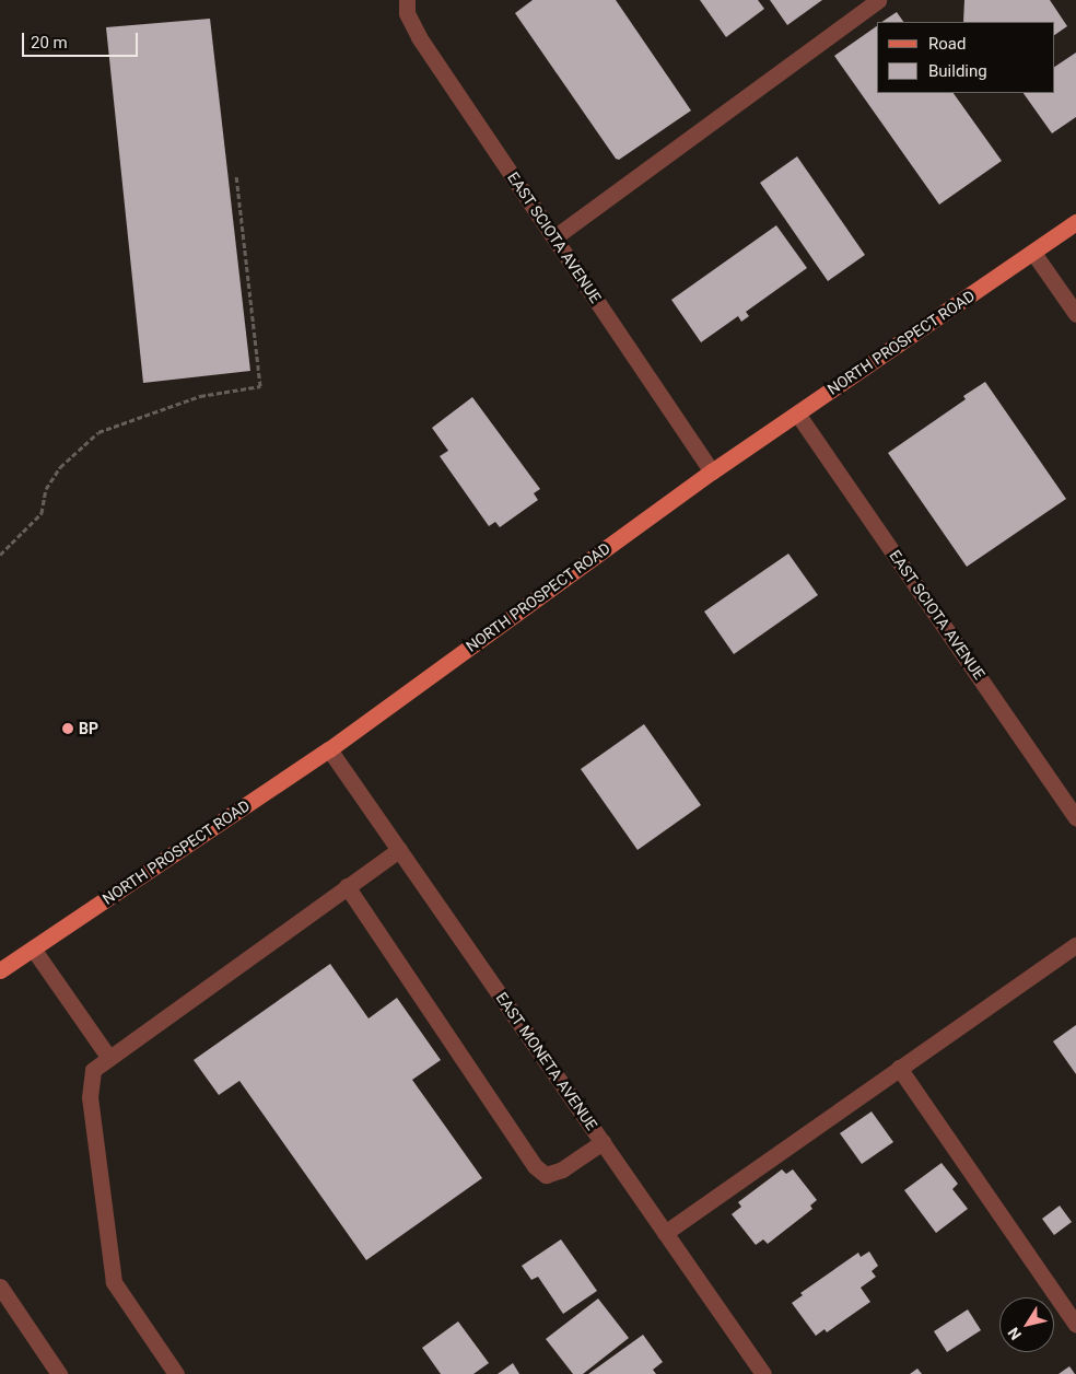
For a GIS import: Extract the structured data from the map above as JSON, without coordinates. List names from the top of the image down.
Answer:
{
  "streets": {
    "main road": ["NORTH PROSPECT ROAD"],
    "street": ["EAST SCIOTA AVENUE", "EAST MONETA AVENUE"]
  },
  "crossings": [
    ["EAST SCIOTA AVENUE", "NORTH PROSPECT ROAD"],
    ["NORTH PROSPECT ROAD", "EAST MONETA AVENUE"]
  ],
  "places": ["BP"],
  "legend": ["Road", "Building"],
  "scale_bar": "20 m",
  "north": "bottom left"
}
